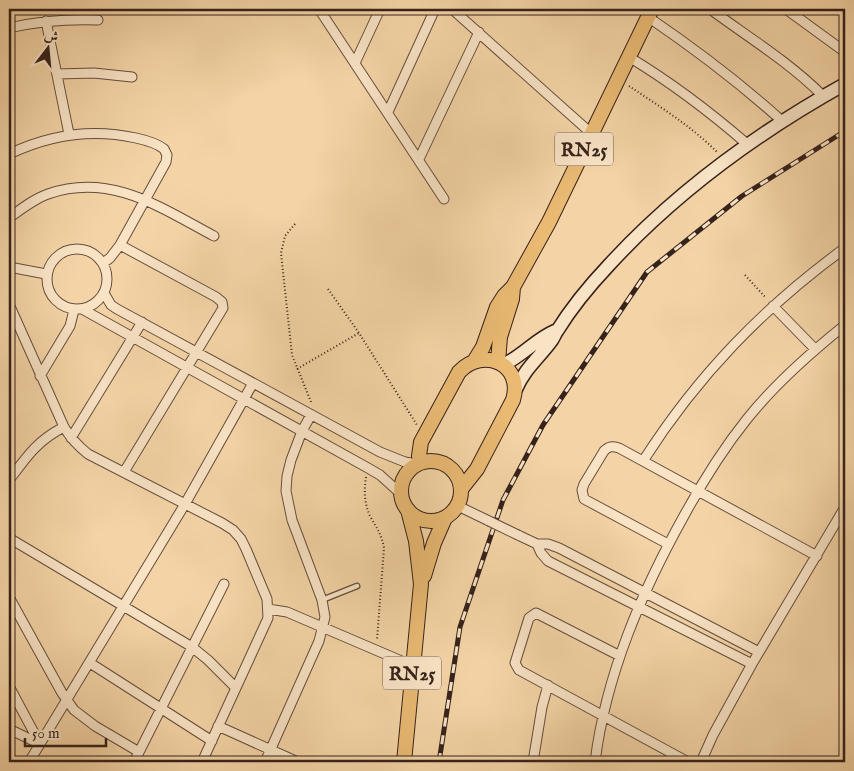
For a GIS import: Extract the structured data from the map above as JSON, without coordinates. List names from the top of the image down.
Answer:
{
  "streets": {
    "main road": ["RN25"]
  },
  "scale_bar": "50 m",
  "north": "top"
}
